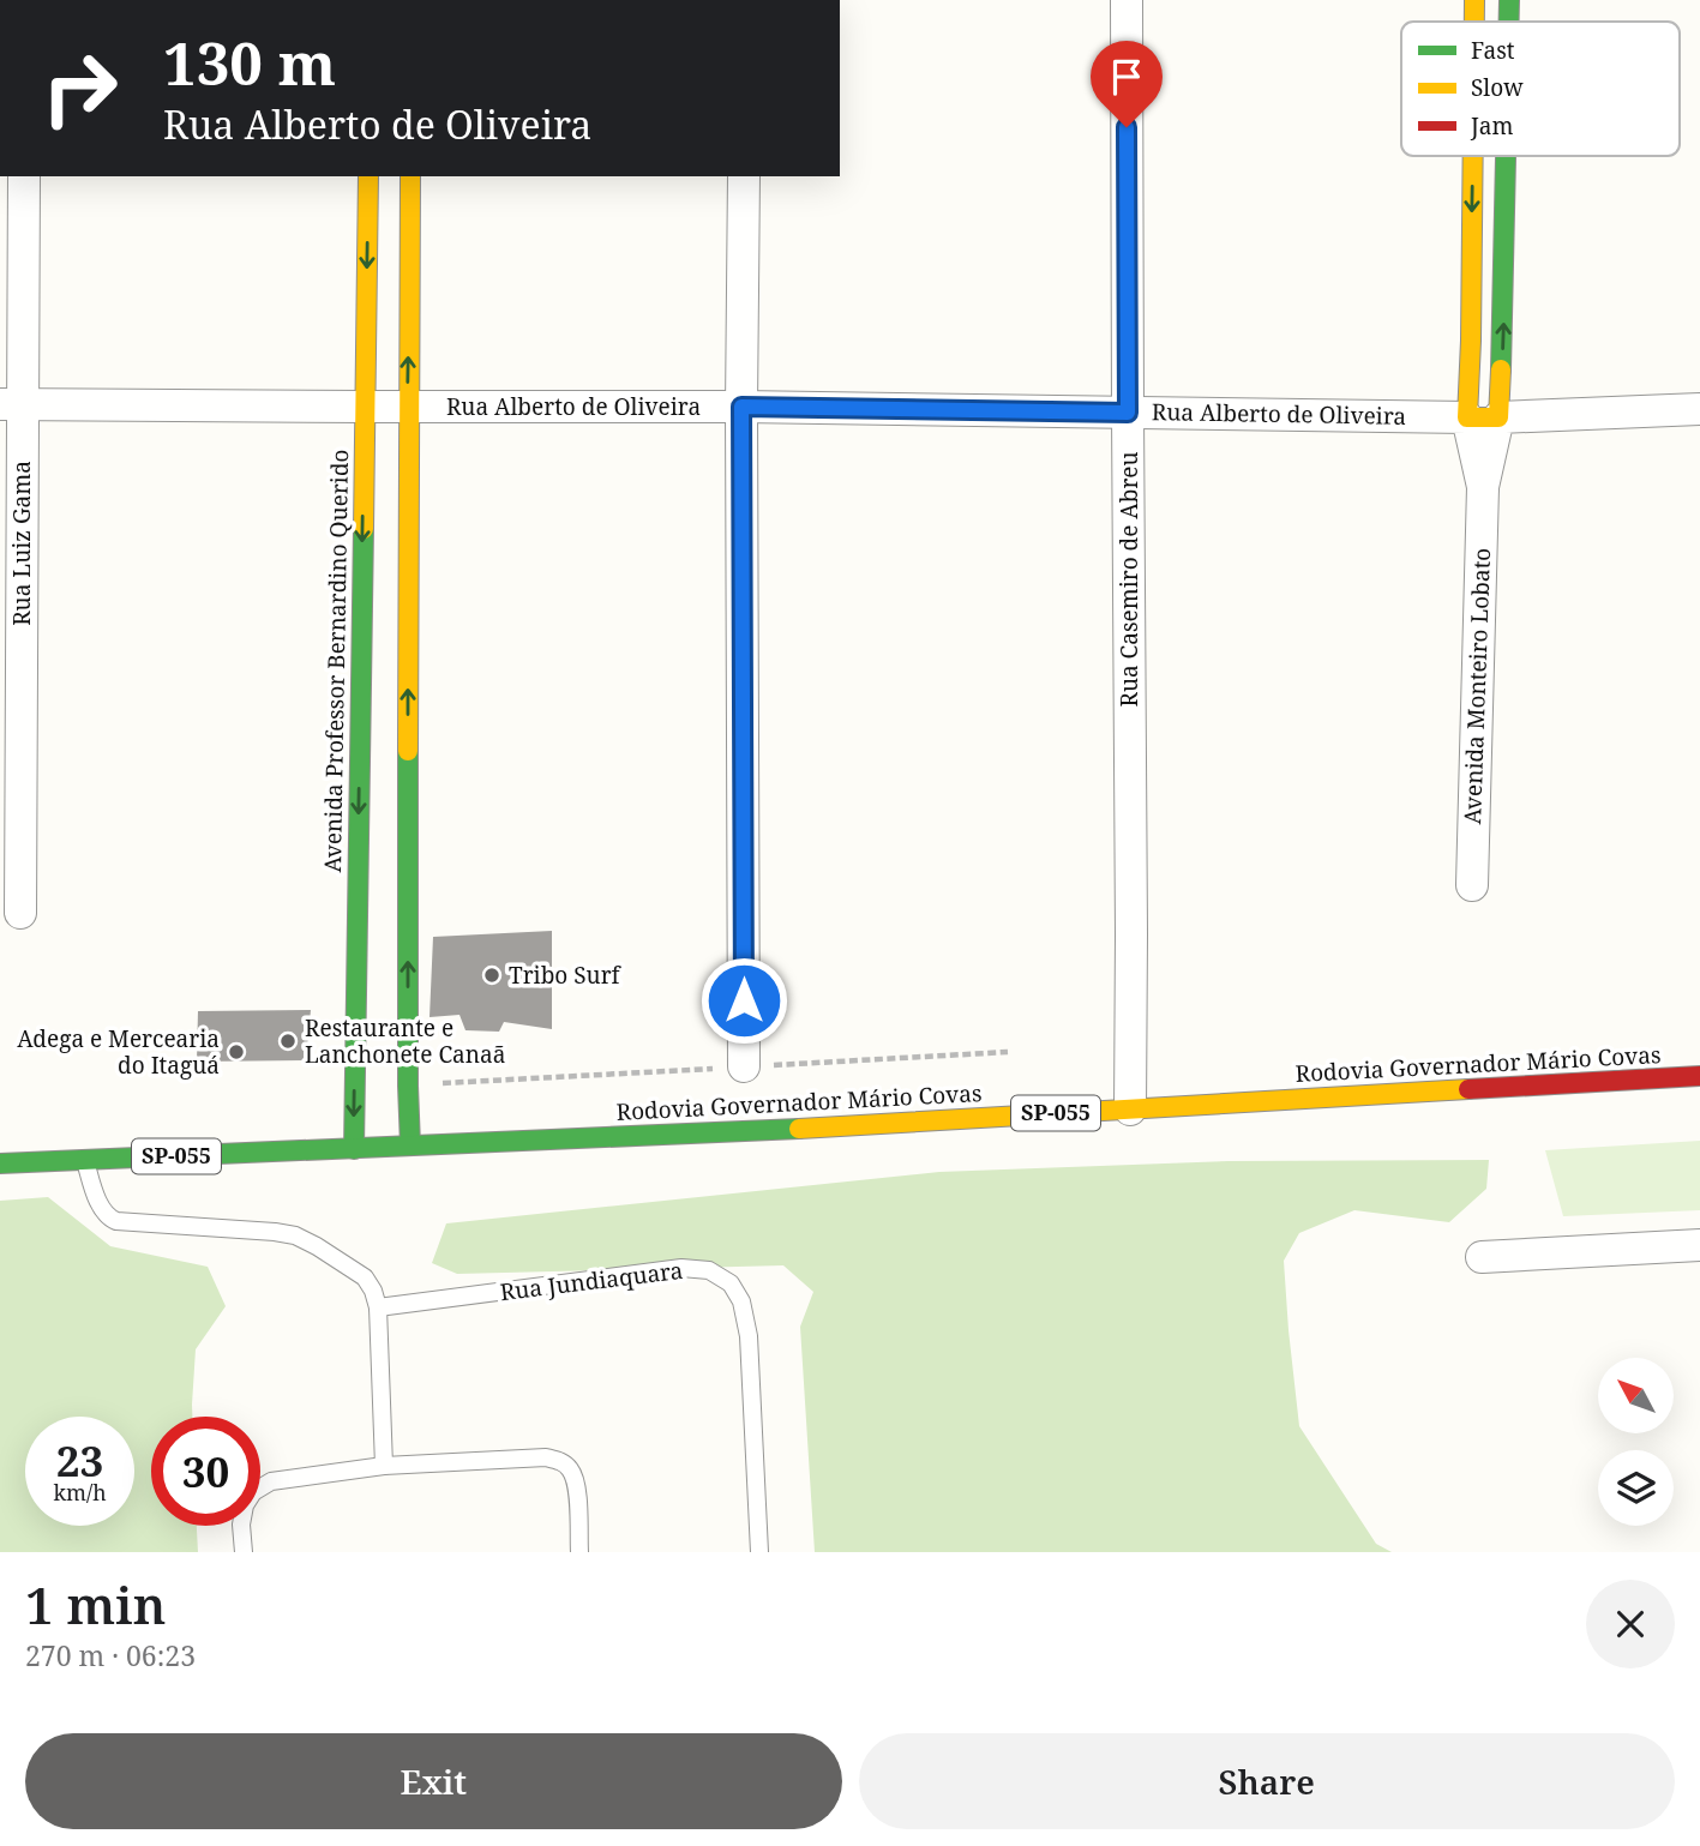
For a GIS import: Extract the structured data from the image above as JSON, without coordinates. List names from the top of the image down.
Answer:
{
  "streets": {
    "main road": [
      "Rua Alberto de Oliveira",
      "Avenida Professor Bernardino Querido",
      "Avenida Monteiro Lobato",
      "Rodovia Governador Mário Covas",
      "SP-055"
    ],
    "street": ["Rua Luiz Gama", "Rua Casemiro de Abreu"],
    "lane": ["Rua Jundiaquara"]
  },
  "crossings": [
    ["Rua Alberto de Oliveira", "Rua Luiz Gama"],
    ["Rua Alberto de Oliveira", "Rua Casemiro de Abreu"],
    ["Rua Alberto de Oliveira", "Avenida Professor Bernardino Querido"],
    ["Rua Alberto de Oliveira", "Avenida Monteiro Lobato"],
    ["Rua Casemiro de Abreu", "Rodovia Governador Mário Covas"],
    ["Avenida Professor Bernardino Querido", "Rodovia Governador Mário Covas"]
  ],
  "places": ["Tribo Surf", "Restaurante e Lanchonete Canaã", "Adega e Mercearia do Itaguá"],
  "legend": ["Fast", "Slow", "Jam"],
  "north": "top left",
  "page": {
    "turn": ["130 m", "Rua Alberto de Oliveira"],
    "speed": "23 km/h",
    "limit": "30",
    "heading": ["1 min", "270 m · 06:23"],
    "buttons": ["Exit", "Share"]
  }
}
